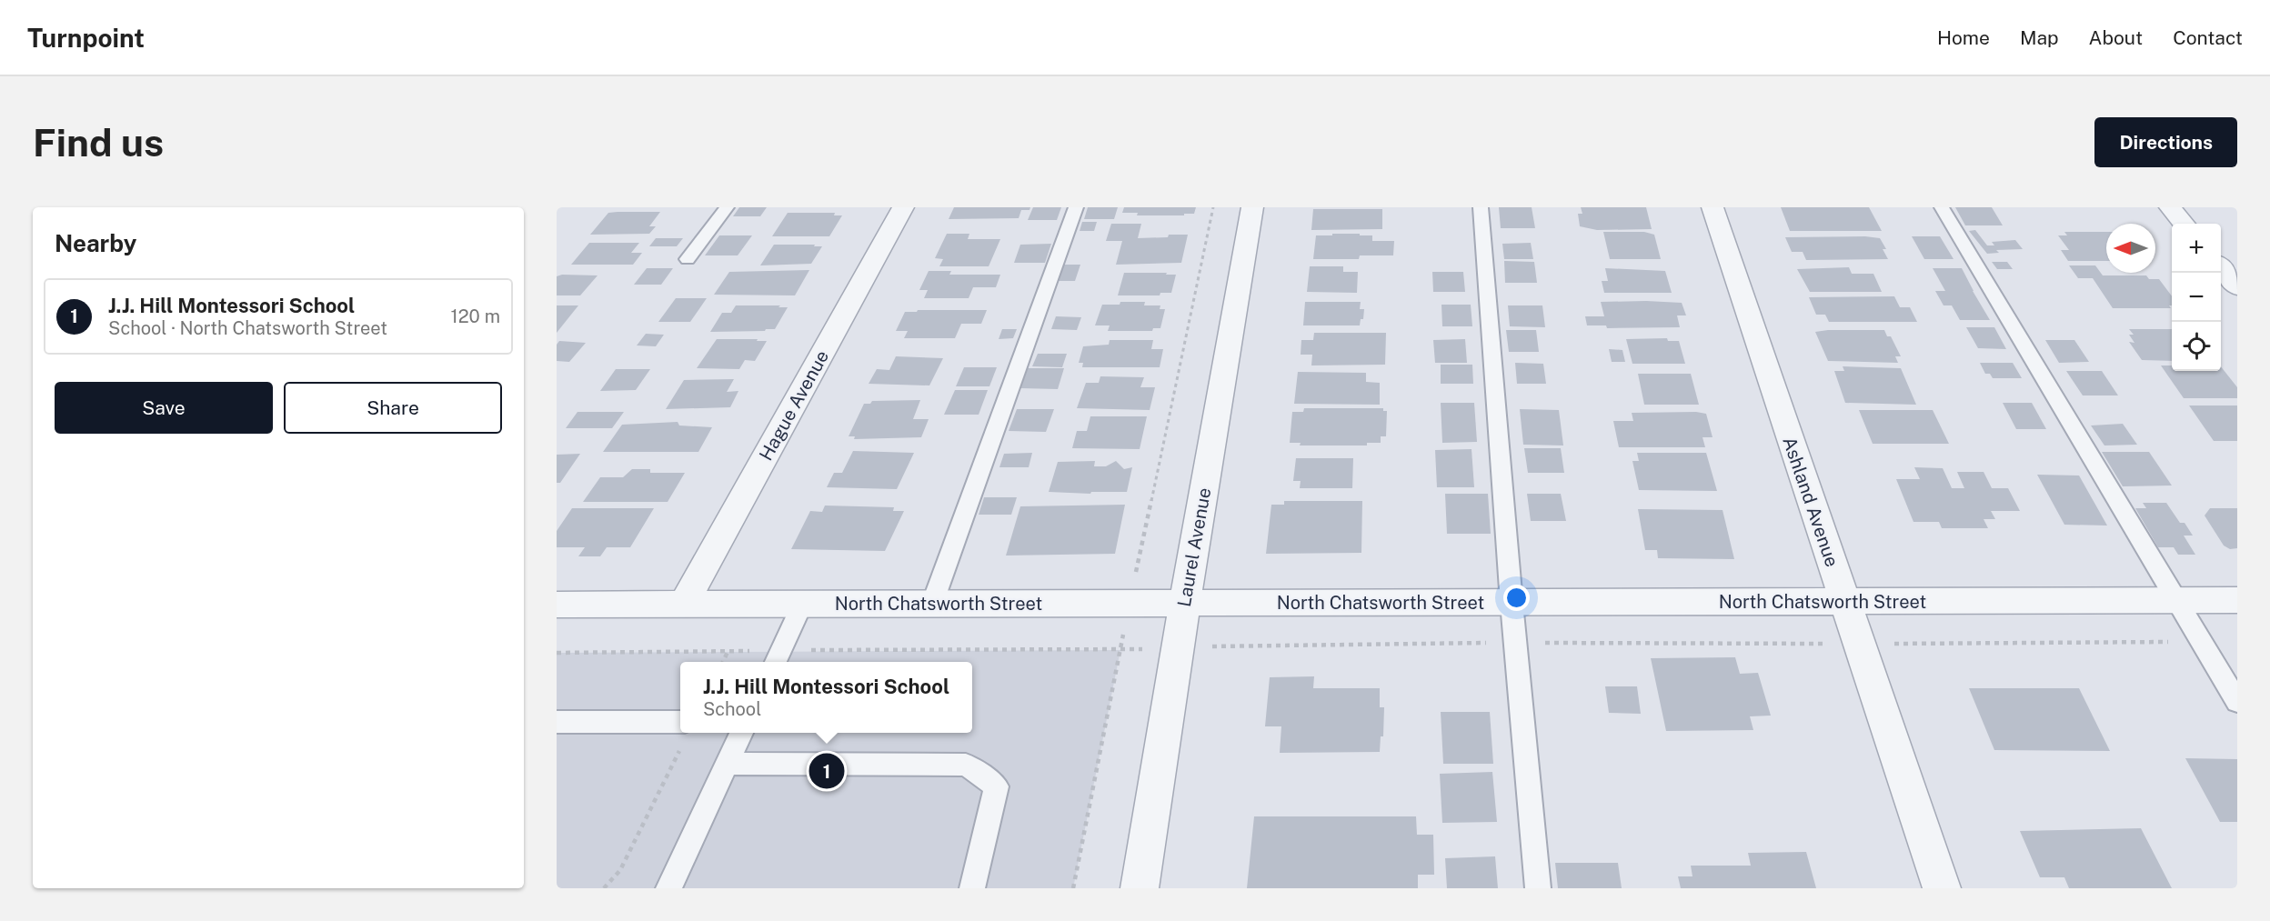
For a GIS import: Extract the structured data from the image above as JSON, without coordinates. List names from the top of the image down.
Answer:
{
  "streets": {
    "street": [
      "Hague Avenue",
      "Ashland Avenue",
      "Laurel Avenue",
      "North Chatsworth Street"
    ]
  },
  "crossings": [
    ["Hague Avenue", "North Chatsworth Street"],
    ["Ashland Avenue", "North Chatsworth Street"],
    ["Laurel Avenue", "North Chatsworth Street"]
  ],
  "north": "left",
  "page": {
    "header": "Turnpoint",
    "nav": [
      "Home",
      "Map",
      "About",
      "Contact"
    ],
    "buttons": [
      "Directions",
      ["Save", "Share"]
    ],
    "title": "Find us",
    "heading": "Nearby",
    "map_buttons": ["+", "−"],
    "list": [
      {
        "mark": "1",
        "name": "J.J. Hill Montessori School",
        "note": "School · North Chatsworth Street",
        "value": "120 m"
      }
    ],
    "popup": ["J.J. Hill Montessori School", "School"],
    "pins": "1"
  }
}
